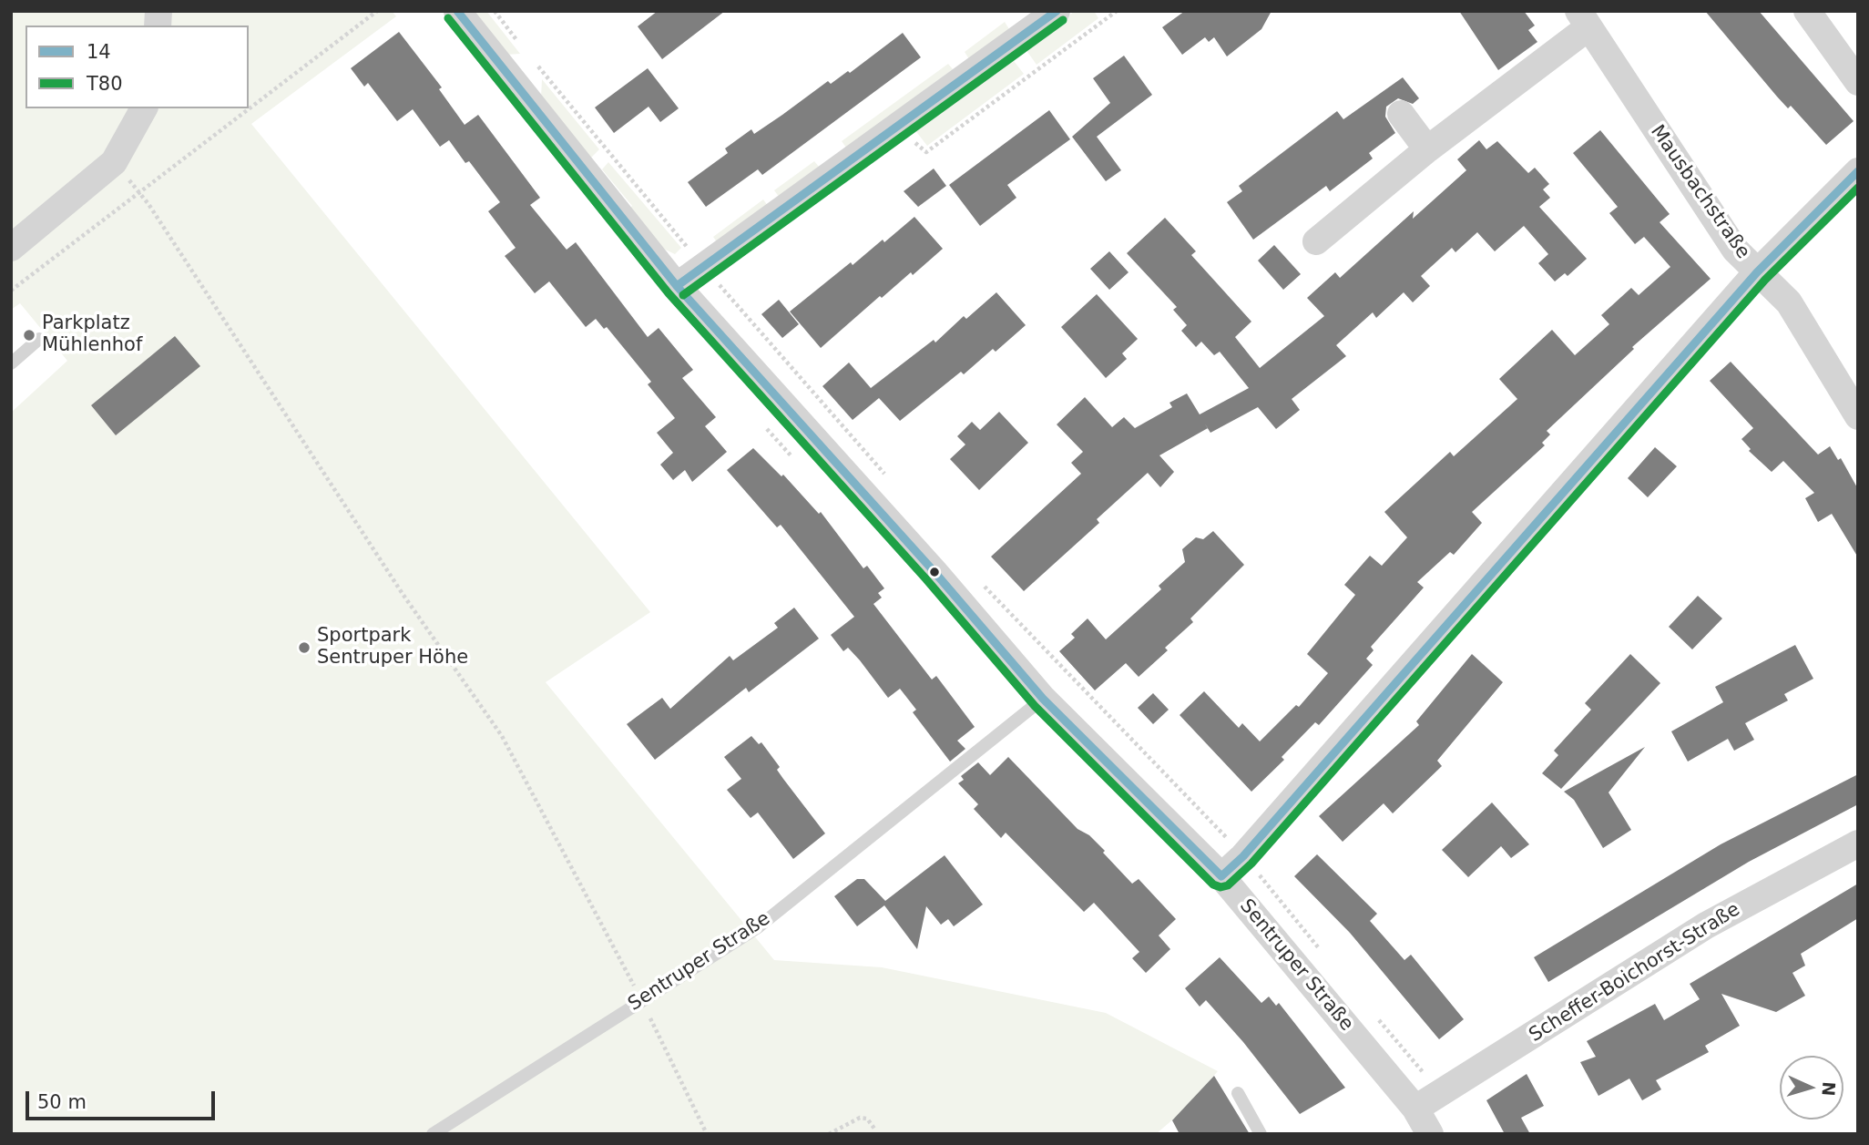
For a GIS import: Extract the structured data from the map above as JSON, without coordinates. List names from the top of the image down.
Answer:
{
  "streets": {
    "street": ["Mausbachstraße", "Sentruper Straße", "Scheffer-Boichorst-Straße"]
  },
  "crossings": [
    ["Sentruper Straße", "Scheffer-Boichorst-Straße"]
  ],
  "places": ["Parkplatz Mühlenhof", "Sportpark Sentruper Höhe"],
  "lines": ["transit line 14", "transit line T80"],
  "legend": ["14", "T80"],
  "scale_bar": "50 m",
  "north": "right"
}
